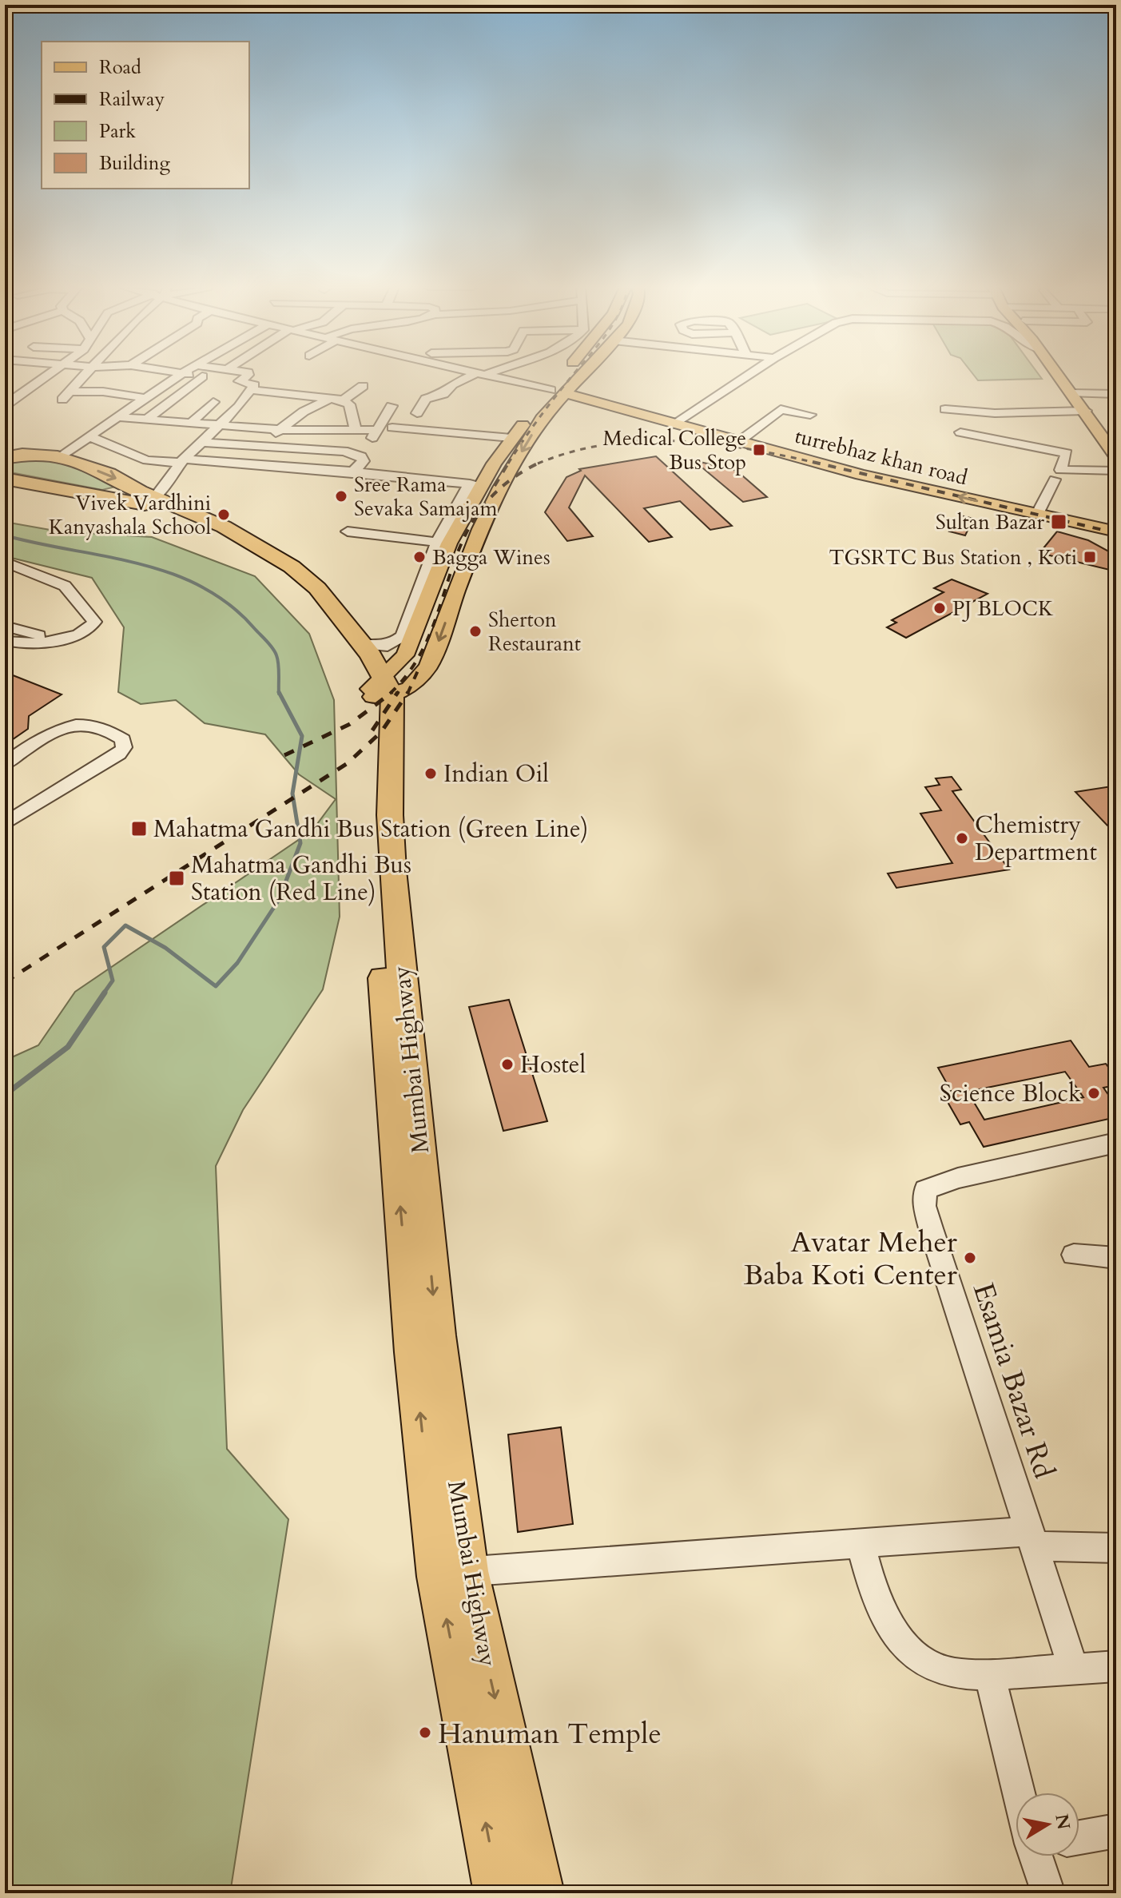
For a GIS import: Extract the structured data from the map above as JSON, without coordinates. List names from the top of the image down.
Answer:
{
  "streets": {
    "highway": ["Mumbai Highway"],
    "main road": ["turrebhaz khan road"],
    "street": ["Esamia Bazar Rd"]
  },
  "one_way": ["turrebhaz khan road"],
  "places": {
    "transit": [
      "Medical College Bus Stop",
      "Sultan Bazar",
      "TGSRTC Bus Station , Koti",
      "Mahatma Gandhi Bus Station (Green Line)",
      "Mahatma Gandhi Bus Station (Red Line)"
    ],
    "other": [
      "Sree Rama Sevaka Samajam",
      "Vivek Vardhini Kanyashala School",
      "Bagga Wines",
      "PJ BLOCK",
      "Sherton Restaurant",
      "Indian Oil",
      "Chemistry Department",
      "Hostel",
      "Science Block",
      "Avatar Meher Baba Koti Center",
      "Hanuman Temple"
    ]
  },
  "legend": [
    "Road",
    "Railway",
    "Park",
    "Building"
  ],
  "north": "right"
}
